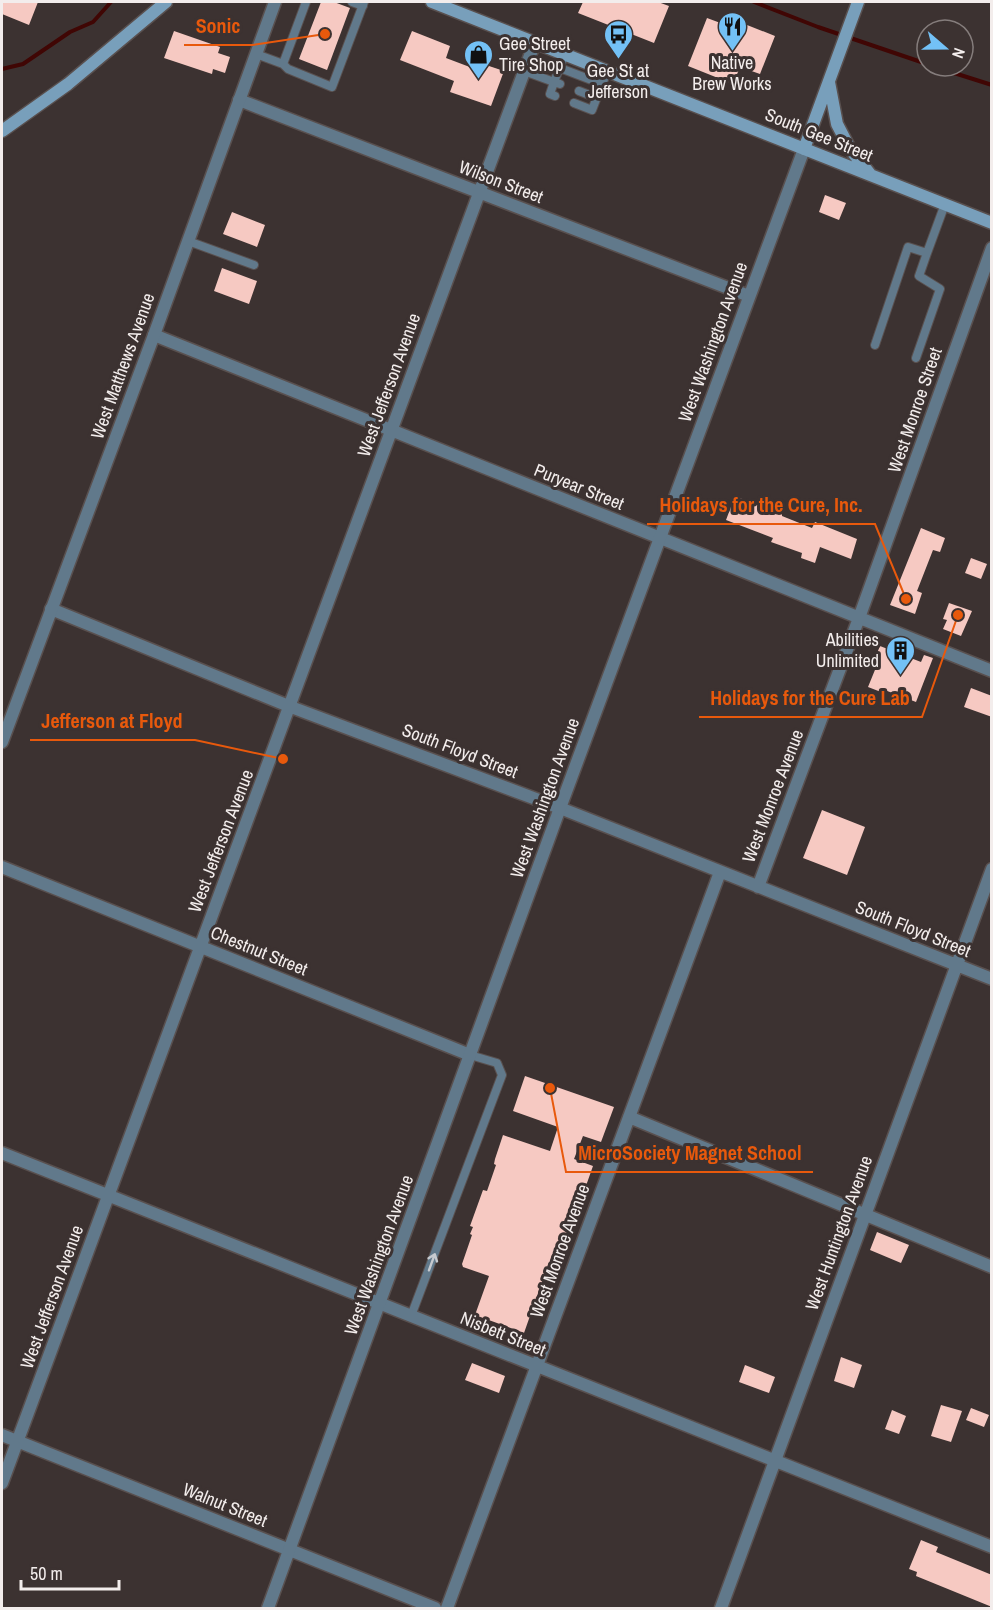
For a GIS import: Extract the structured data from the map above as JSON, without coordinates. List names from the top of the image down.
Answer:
{
  "streets": {
    "main road": ["South Gee Street", "West Washington Avenue"],
    "street": [
      "Wilson Street",
      "West Matthews Avenue",
      "West Jefferson Avenue",
      "West Monroe Street",
      "Puryear Street",
      "South Floyd Street",
      "West Monroe Avenue",
      "Chestnut Street",
      "West Huntington Avenue",
      "Nisbett Street",
      "Walnut Street"
    ]
  },
  "crossings": [
    ["South Gee Street", "West Washington Avenue"],
    ["South Gee Street", "West Jefferson Avenue"],
    ["Wilson Street", "West Washington Avenue"],
    ["Wilson Street", "West Matthews Avenue"],
    ["Wilson Street", "West Jefferson Avenue"],
    ["West Washington Avenue", "Puryear Street"],
    ["West Washington Avenue", "South Floyd Street"],
    ["West Washington Avenue", "Chestnut Street"],
    ["West Washington Avenue", "Nisbett Street"],
    ["West Washington Avenue", "Walnut Street"],
    ["West Matthews Avenue", "Puryear Street"],
    ["West Matthews Avenue", "South Floyd Street"],
    ["West Jefferson Avenue", "Puryear Street"],
    ["West Jefferson Avenue", "South Floyd Street"],
    ["West Jefferson Avenue", "Chestnut Street"],
    ["West Jefferson Avenue", "Nisbett Street"],
    ["West Jefferson Avenue", "Walnut Street"],
    ["West Monroe Street", "Puryear Street"],
    ["West Monroe Street", "West Monroe Avenue"],
    ["Puryear Street", "West Monroe Avenue"],
    ["South Floyd Street", "West Monroe Avenue"],
    ["South Floyd Street", "West Huntington Avenue"],
    ["West Monroe Avenue", "Nisbett Street"],
    ["West Huntington Avenue", "Nisbett Street"]
  ],
  "places": {
    "other": [
      "Sonic",
      "Holidays for the Cure, Inc.",
      "Holidays for the Cure Lab",
      "Jefferson at Floyd",
      "MicroSociety Magnet School"
    ],
    "restaurant": ["Native Brew Works"],
    "bus stop": ["Gee St at Jefferson"],
    "shop": ["Gee Street Tire Shop"],
    "building": ["Abilities Unlimited"]
  },
  "scale_bar": "50 m",
  "north": "right"
}
